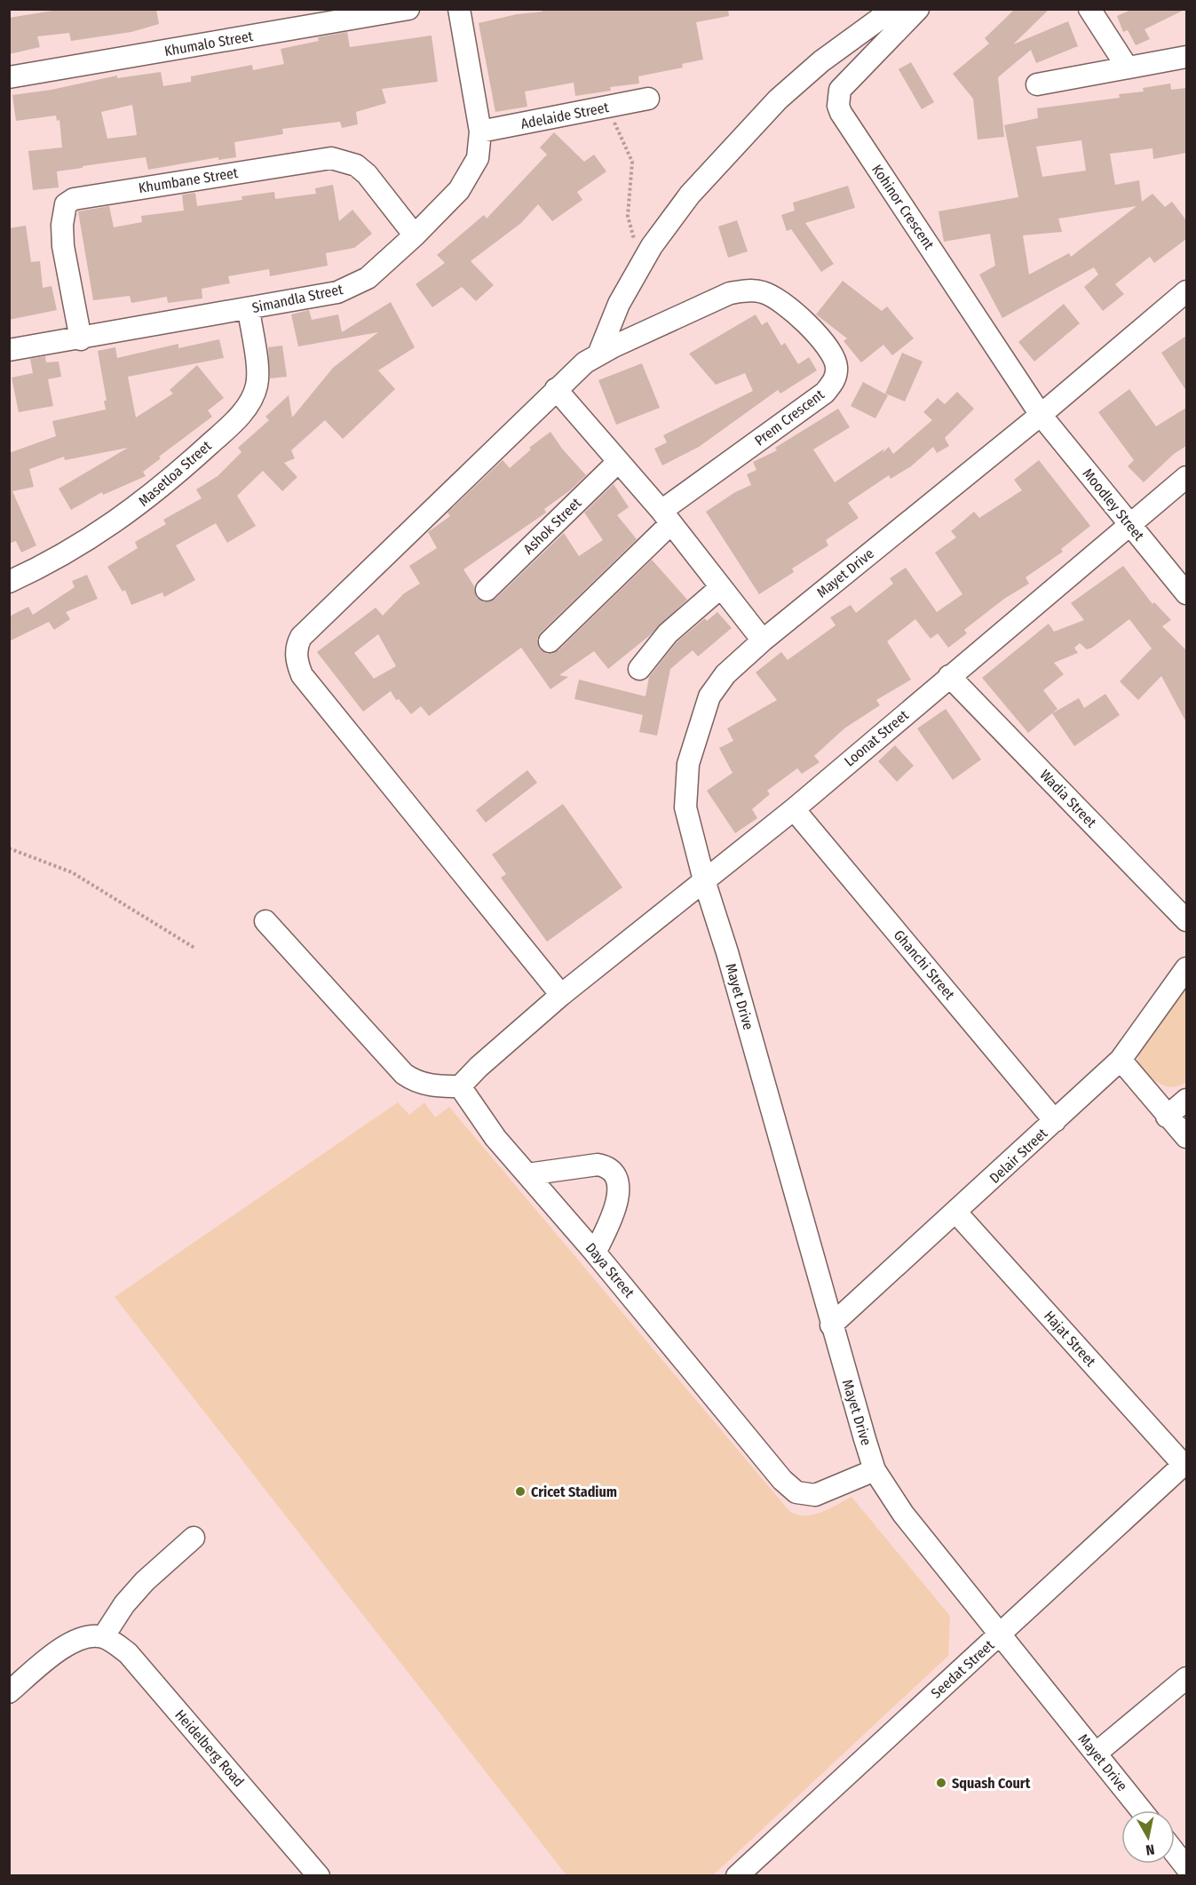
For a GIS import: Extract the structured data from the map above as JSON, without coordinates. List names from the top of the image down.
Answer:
{
  "streets": {
    "street": [
      "Khumalo Street",
      "Adelaide Street",
      "Khumbane Street",
      "Kohinor Crescent",
      "Simandla Street",
      "Prem Crescent",
      "Masetloa Street",
      "Moodley Street",
      "Ashok Street",
      "Mayet Drive",
      "Loonat Street",
      "Wadia Street",
      "Ghanchi Street",
      "Delair Street",
      "Daya Street",
      "Hajat Street",
      "Seedat Street",
      "Heidelberg Road"
    ]
  },
  "crossings": [
    ["Adelaide Street", "Simandla Street"],
    ["Khumbane Street", "Simandla Street"],
    ["Kohinor Crescent", "Moodley Street"],
    ["Kohinor Crescent", "Mayet Drive"],
    ["Simandla Street", "Masetloa Street"],
    ["Prem Crescent", "Loonat Street"],
    ["Moodley Street", "Mayet Drive"],
    ["Moodley Street", "Loonat Street"],
    ["Mayet Drive", "Loonat Street"],
    ["Mayet Drive", "Delair Street"],
    ["Mayet Drive", "Daya Street"],
    ["Mayet Drive", "Seedat Street"],
    ["Loonat Street", "Wadia Street"],
    ["Loonat Street", "Ghanchi Street"],
    ["Ghanchi Street", "Delair Street"],
    ["Delair Street", "Hajat Street"],
    ["Hajat Street", "Seedat Street"]
  ],
  "places": ["Cricet Stadium", "Squash Court"],
  "north": "bottom"
}
